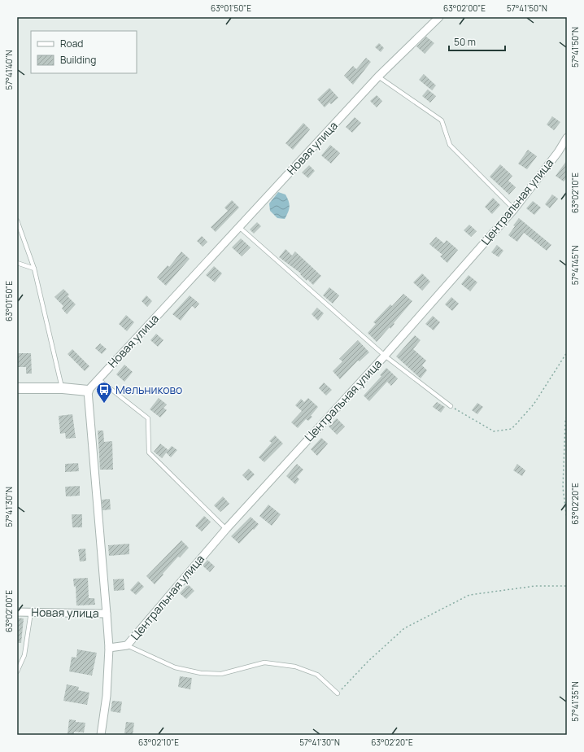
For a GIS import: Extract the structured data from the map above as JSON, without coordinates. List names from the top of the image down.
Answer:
{
  "streets": {
    "street": ["Новая улица", "Центральная улица"]
  },
  "places": {
    "bus stop": ["Мельниково"]
  },
  "legend": ["Road", "Building"],
  "scale_bar": "50 m",
  "coordinates": [
    "63°01'50\"E",
    "63°02'00\"E",
    "57°41'50\"N",
    "57°41'40\"N",
    "63°02'10\"E",
    "57°41'45\"N",
    "63°02'20\"E",
    "57°41'30\"N",
    "57°41'35\"N"
  ]
}
